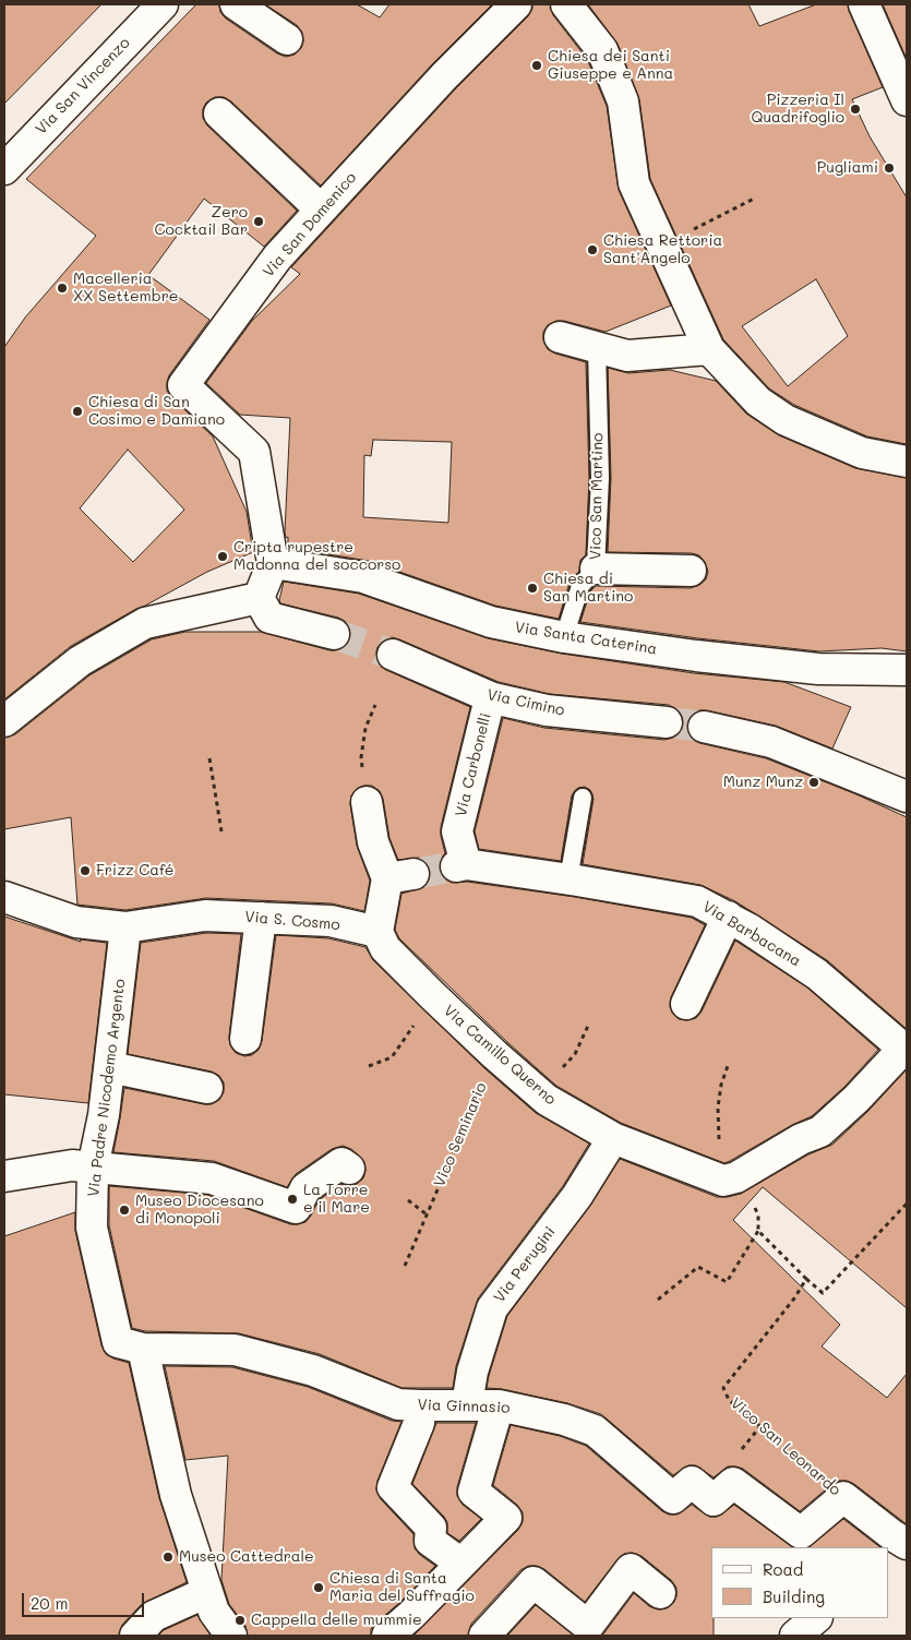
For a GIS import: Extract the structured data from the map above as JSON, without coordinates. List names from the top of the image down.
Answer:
{
  "streets": {
    "street": [
      "Via San Vincenzo",
      "Via San Domenico",
      "Via Santa Caterina",
      "Via Cimino",
      "Via Carbonelli",
      "Via S. Cosmo",
      "Via Barbacana",
      "Via Camillo Querno",
      "Via Padre Nicodemo Argento",
      "Via Perugini",
      "Via Ginnasio",
      "Vico San Leonardo"
    ],
    "lane": ["Vico San Martino"],
    "path": ["Vico Seminario"]
  },
  "crossings": [
    ["Via San Domenico", "Via Santa Caterina"],
    ["Vico San Martino", "Via Santa Caterina"],
    ["Via Cimino", "Via Carbonelli"],
    ["Via Carbonelli", "Via Barbacana"],
    ["Via S. Cosmo", "Via Camillo Querno"],
    ["Via S. Cosmo", "Via Padre Nicodemo Argento"],
    ["Via Camillo Querno", "Vico Seminario"],
    ["Via Camillo Querno", "Via Perugini"],
    ["Via Padre Nicodemo Argento", "Via Ginnasio"],
    ["Via Perugini", "Via Ginnasio"],
    ["Via Ginnasio", "Vico San Leonardo"]
  ],
  "places": [
    "Chiesa dei Santi Giuseppe e Anna",
    "Pizzeria Il Quadrifoglio",
    "Pugliami",
    "Zero Cocktail Bar",
    "Chiesa Rettoria Sant'Angelo",
    "Macelleria XX Settembre",
    "Chiesa di San Cosimo e Damiano",
    "Cripta rupestre Madonna del soccorso",
    "Chiesa di San Martino",
    "Munz Munz",
    "Frizz Café",
    "La Torre e il Mare",
    "Museo Diocesano di Monopoli",
    "Museo Cattedrale",
    "Chiesa di Santa Maria del Suffragio",
    "Cappella delle mummie"
  ],
  "legend": ["Road", "Building"],
  "scale_bar": "20 m"
}
